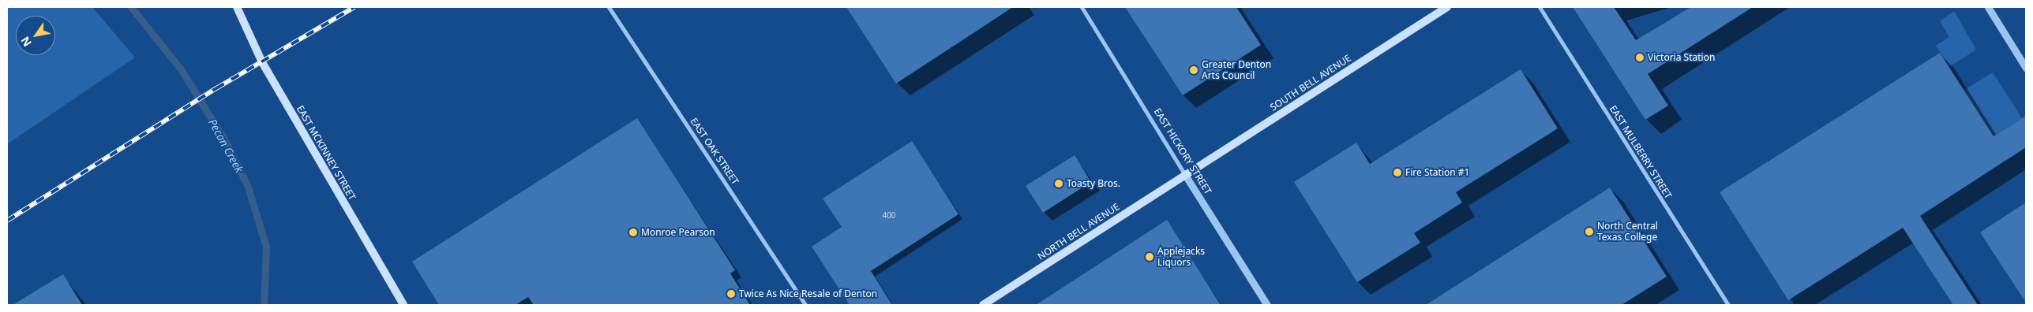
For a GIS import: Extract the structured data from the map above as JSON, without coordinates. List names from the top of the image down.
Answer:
{
  "streets": {
    "main road": ["SOUTH BELL AVENUE", "EAST MCKINNEY STREET", "NORTH BELL AVENUE"],
    "street": ["EAST OAK STREET", "EAST HICKORY STREET", "EAST MULBERRY STREET"]
  },
  "crossings": [
    ["SOUTH BELL AVENUE", "EAST HICKORY STREET"],
    ["SOUTH BELL AVENUE", "NORTH BELL AVENUE"],
    ["EAST HICKORY STREET", "NORTH BELL AVENUE"]
  ],
  "water": ["Pecan Creek"],
  "places": [
    "Victoria Station",
    "Greater Denton Arts Council",
    "Fire Station #1",
    "Toasty Bros.",
    "North Central Texas College",
    "Monroe Pearson",
    "Applejacks Liquors",
    "Twice As Nice Resale of Denton"
  ],
  "house_numbers": ["400"],
  "north": "bottom left"
}
